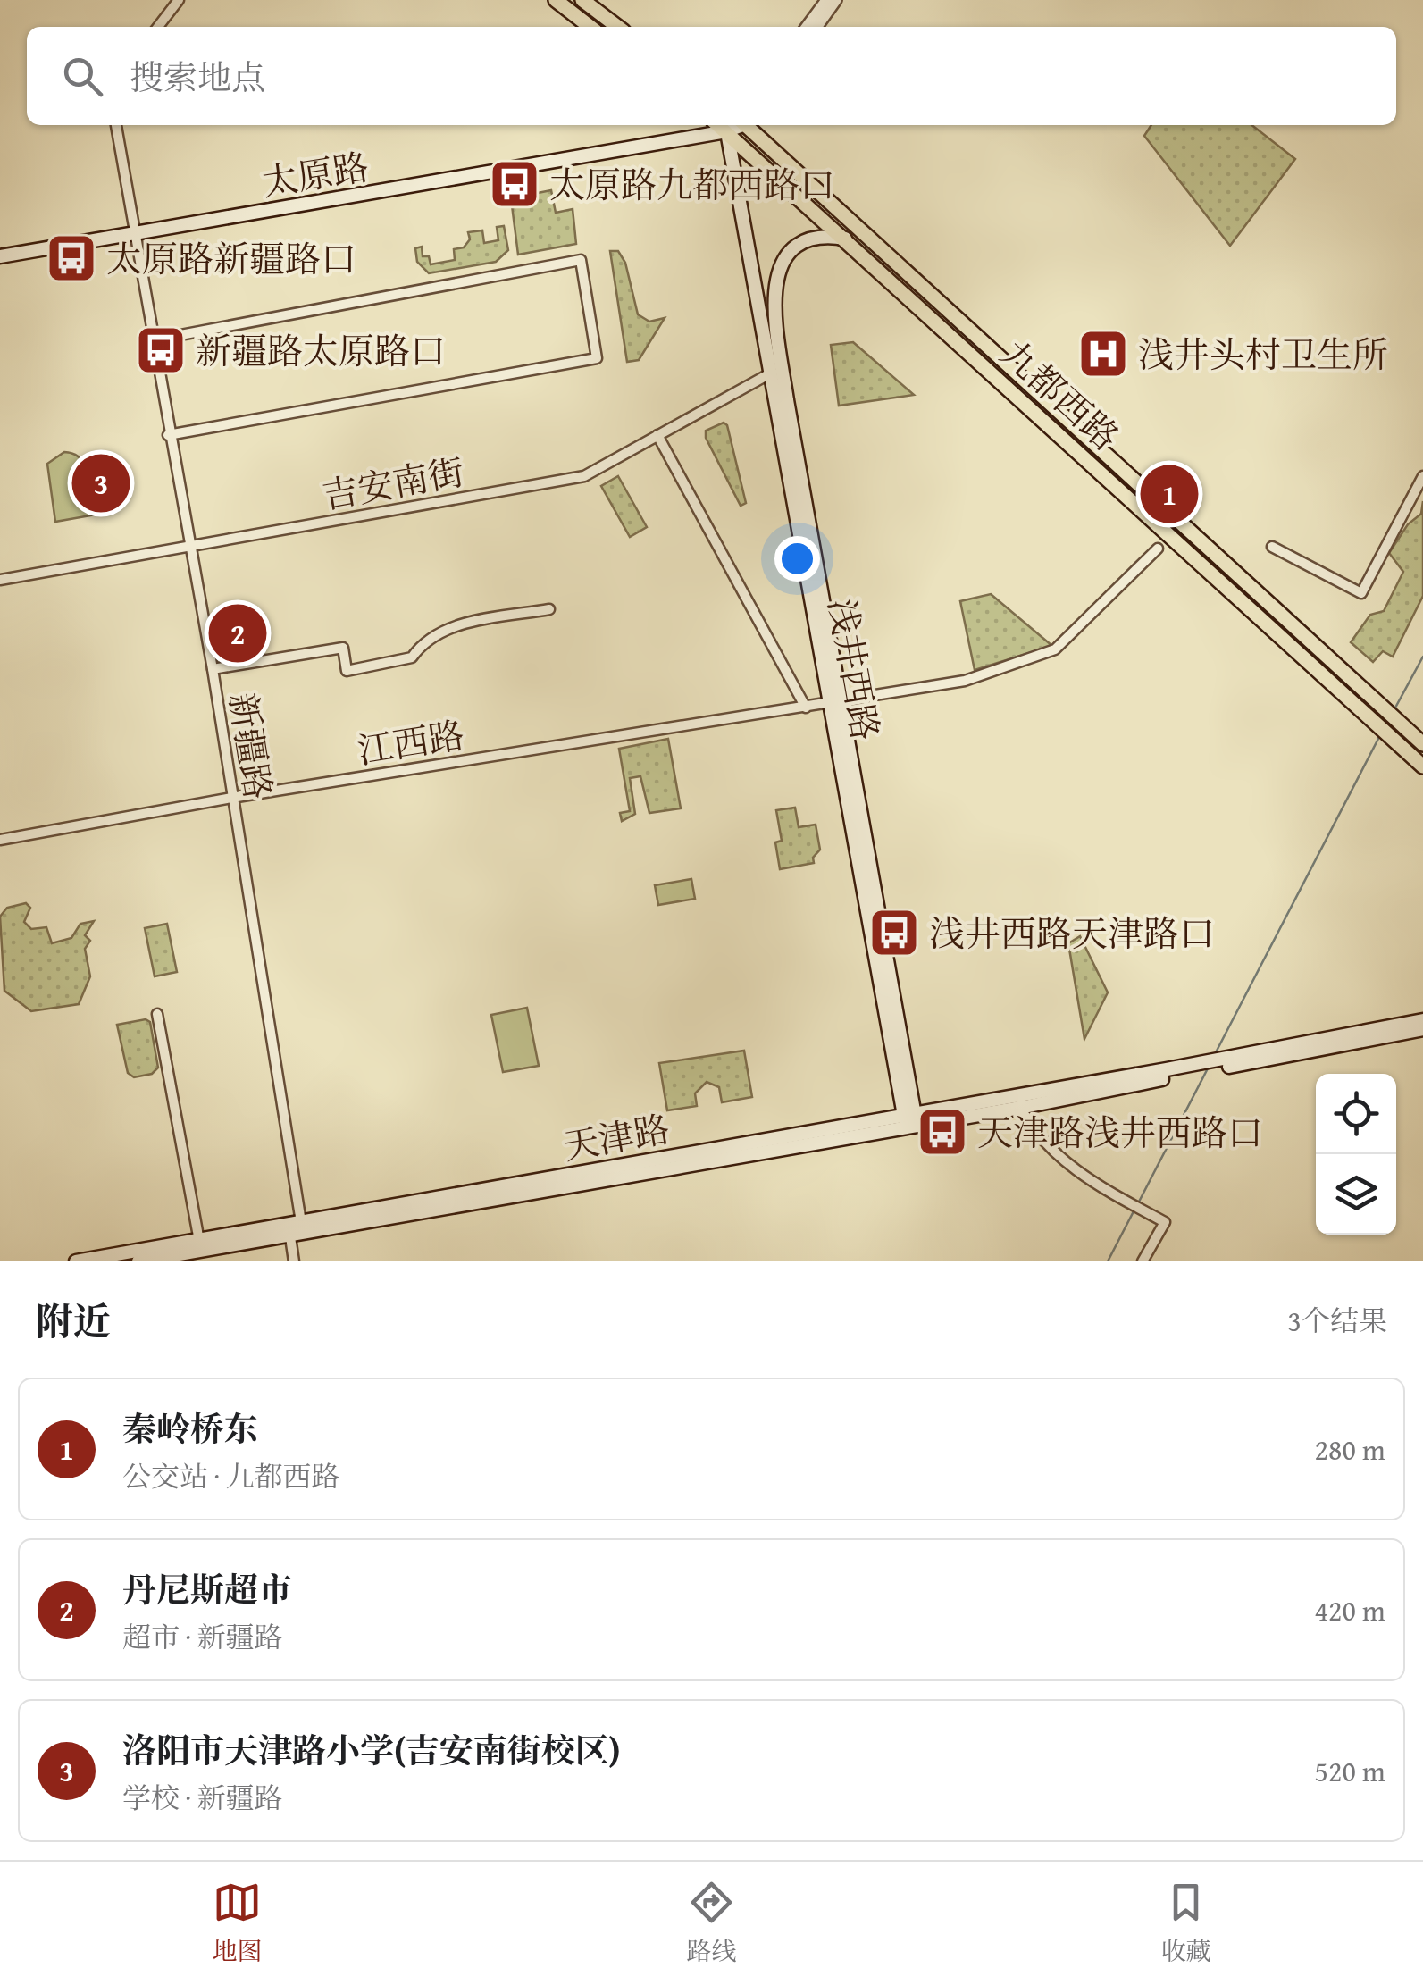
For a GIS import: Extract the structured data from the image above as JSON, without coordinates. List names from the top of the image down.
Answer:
{
  "streets": {
    "main road": [
      "太原路",
      "九都西路",
      "浅井西路",
      "天津路"
    ],
    "street": ["吉安南街", "江西路", "新疆路"]
  },
  "crossings": [
    ["太原路", "新疆路"],
    ["九都西路", "浅井西路"],
    ["吉安南街", "浅井西路"],
    ["吉安南街", "新疆路"],
    ["浅井西路", "江西路"],
    ["浅井西路", "天津路"],
    ["江西路", "新疆路"],
    ["新疆路", "天津路"]
  ],
  "places": {
    "bus stop": [
      "太原路九都西路口",
      "太原路新疆路口",
      "新疆路太原路口",
      "浅井西路天津路口",
      "天津路浅井西路口"
    ],
    "hospital": ["浅井头村卫生所"]
  },
  "page": {
    "search": "搜索地点",
    "pins": ["3", "1", "2"],
    "heading": ["附近", "3个结果"],
    "list": [
      {
        "mark": "1",
        "name": "秦岭桥东",
        "note": "公交站 · 九都西路",
        "value": "280 m"
      },
      {
        "mark": "2",
        "name": "丹尼斯超市",
        "note": "超市 · 新疆路",
        "value": "420 m"
      },
      {
        "mark": "3",
        "name": "洛阳市天津路小学(吉安南街校区)",
        "note": "学校 · 新疆路",
        "value": "520 m"
      }
    ],
    "nav": ["地图", "路线", "收藏"]
  }
}
